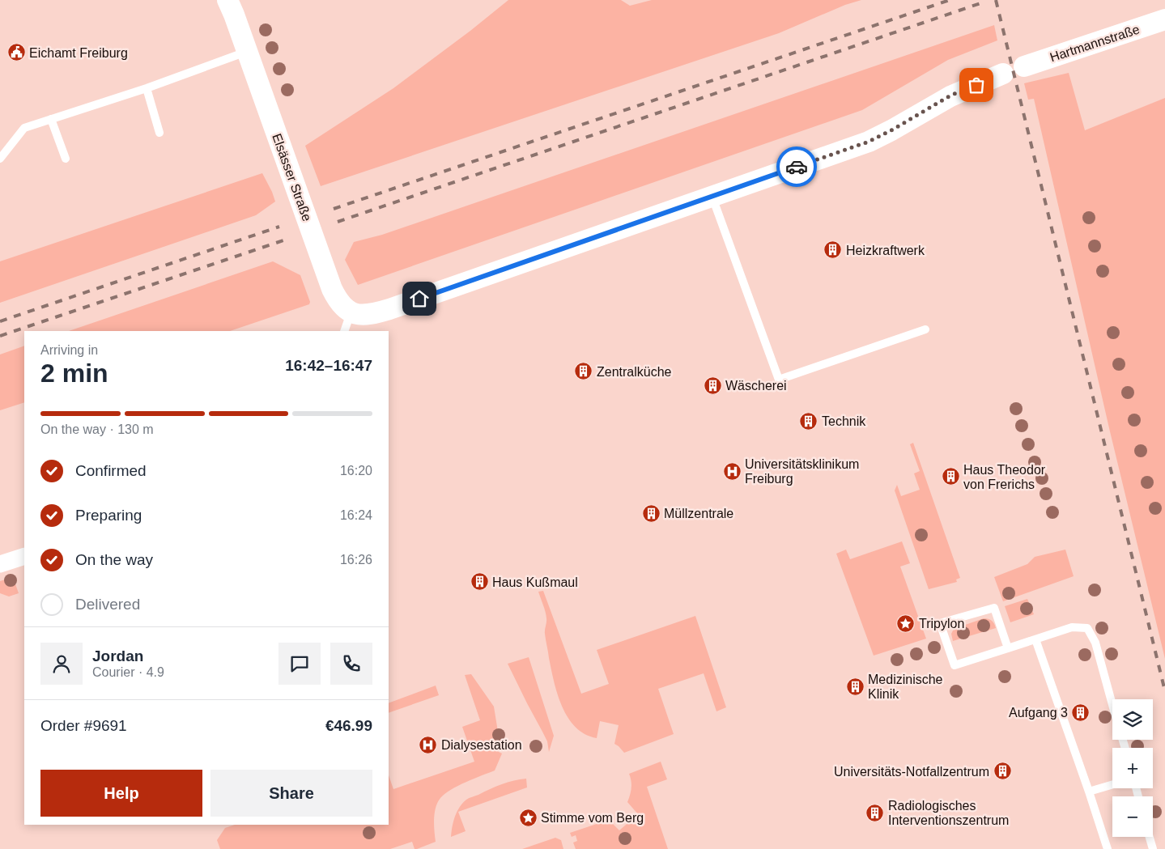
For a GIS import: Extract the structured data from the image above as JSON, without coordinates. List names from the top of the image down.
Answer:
{
  "streets": {
    "street": ["Hartmannstraße", "Elsässer Straße"]
  },
  "places": {
    "public building": ["Eichamt Freiburg"],
    "building": [
      "Heizkraftwerk",
      "Zentralküche",
      "Wäscherei",
      "Technik",
      "Haus Theodor von Frerichs",
      "Müllzentrale",
      "Haus Kußmaul",
      "Medizinische Klinik",
      "Aufgang 3",
      "Universitäts-Notfallzentrum",
      "Radiologisches Interventionszentrum"
    ],
    "hospital": ["Universitätsklinikum Freiburg", "Dialysestation"],
    "place": ["Tripylon", "Stimme vom Berg"]
  },
  "page": {
    "heading": ["2 min", "Arriving in", "16:42–16:47"],
    "panel": [
      "Jordan",
      "Courier · 4.9",
      "Order #9691",
      "€46.99"
    ],
    "bar": "On the way · 130 m",
    "list": [
      ["Confirmed", "16:20"],
      ["Preparing", "16:24"],
      ["On the way", "16:26"],
      "Delivered"
    ],
    "map_buttons": ["+", "−"],
    "buttons": ["Help", "Share"]
  }
}
